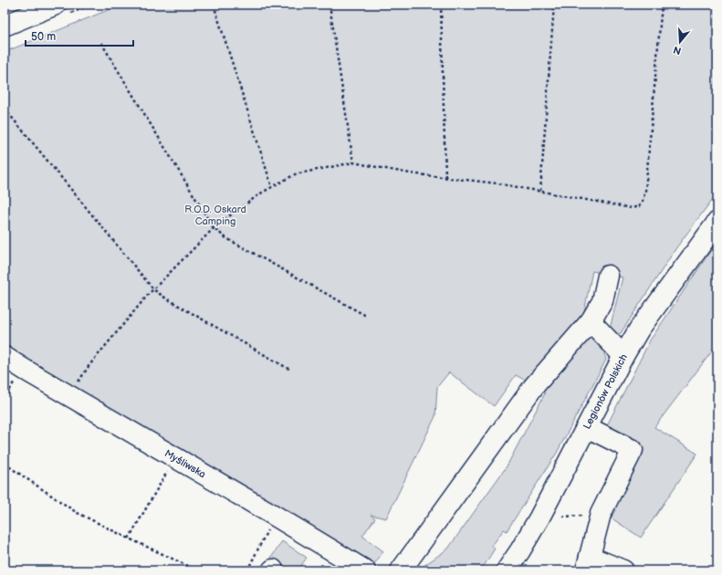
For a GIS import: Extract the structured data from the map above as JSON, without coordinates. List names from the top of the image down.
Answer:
{
  "streets": {
    "street": ["Legionów Polskich", "Myśliwska"]
  },
  "parks": ["R.O.D. Oskard Camping"],
  "scale_bar": "50 m",
  "north": "bottom"
}
